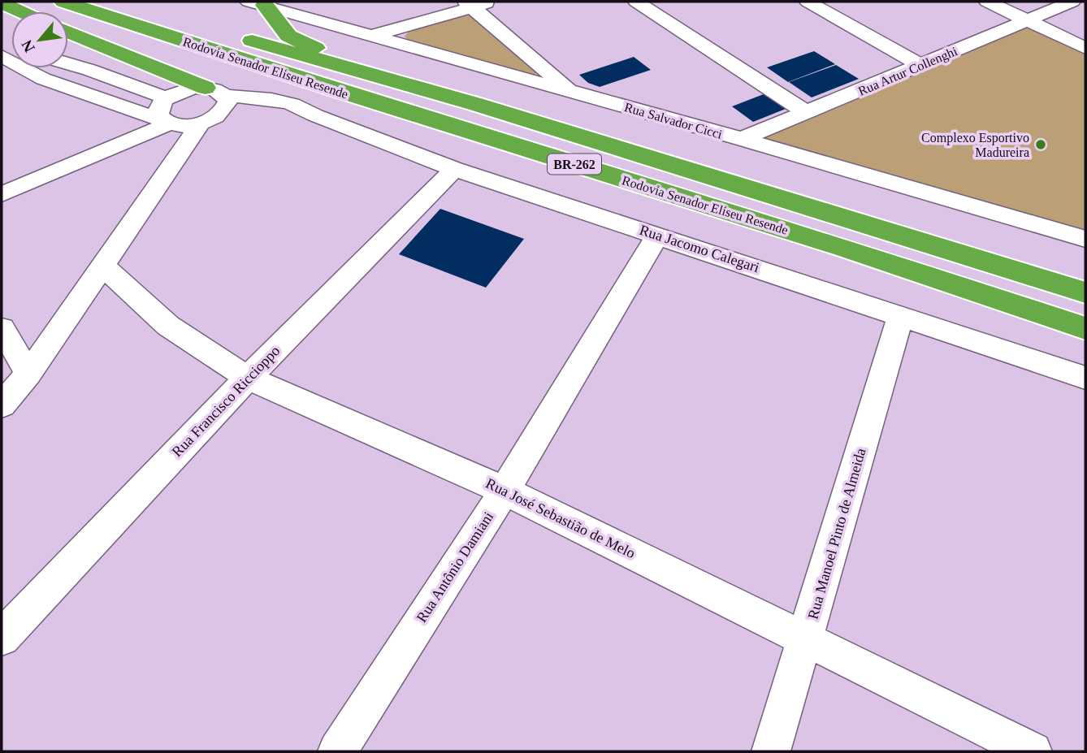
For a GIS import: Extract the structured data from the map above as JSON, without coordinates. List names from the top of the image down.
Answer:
{
  "streets": {
    "highway": ["Rodovia Senador Eliseu Resende", "BR-262"],
    "street": [
      "Rua Artur Collenghi",
      "Rua Salvador Cicci",
      "Rua Jacomo Calegari",
      "Rua Francisco Riccioppo",
      "Rua José Sebastião de Melo",
      "Rua Manoel Pinto de Almeida",
      "Rua Antônio Damiani"
    ]
  },
  "crossings": [
    ["Rua Artur Collenghi", "Rua Salvador Cicci"],
    ["Rua Jacomo Calegari", "Rua Francisco Riccioppo"],
    ["Rua Jacomo Calegari", "Rua Manoel Pinto de Almeida"],
    ["Rua Jacomo Calegari", "Rua Antônio Damiani"],
    ["Rua Francisco Riccioppo", "Rua José Sebastião de Melo"],
    ["Rua José Sebastião de Melo", "Rua Manoel Pinto de Almeida"],
    ["Rua José Sebastião de Melo", "Rua Antônio Damiani"]
  ],
  "places": ["Complexo Esportivo Madureira"],
  "north": "bottom left"
}
